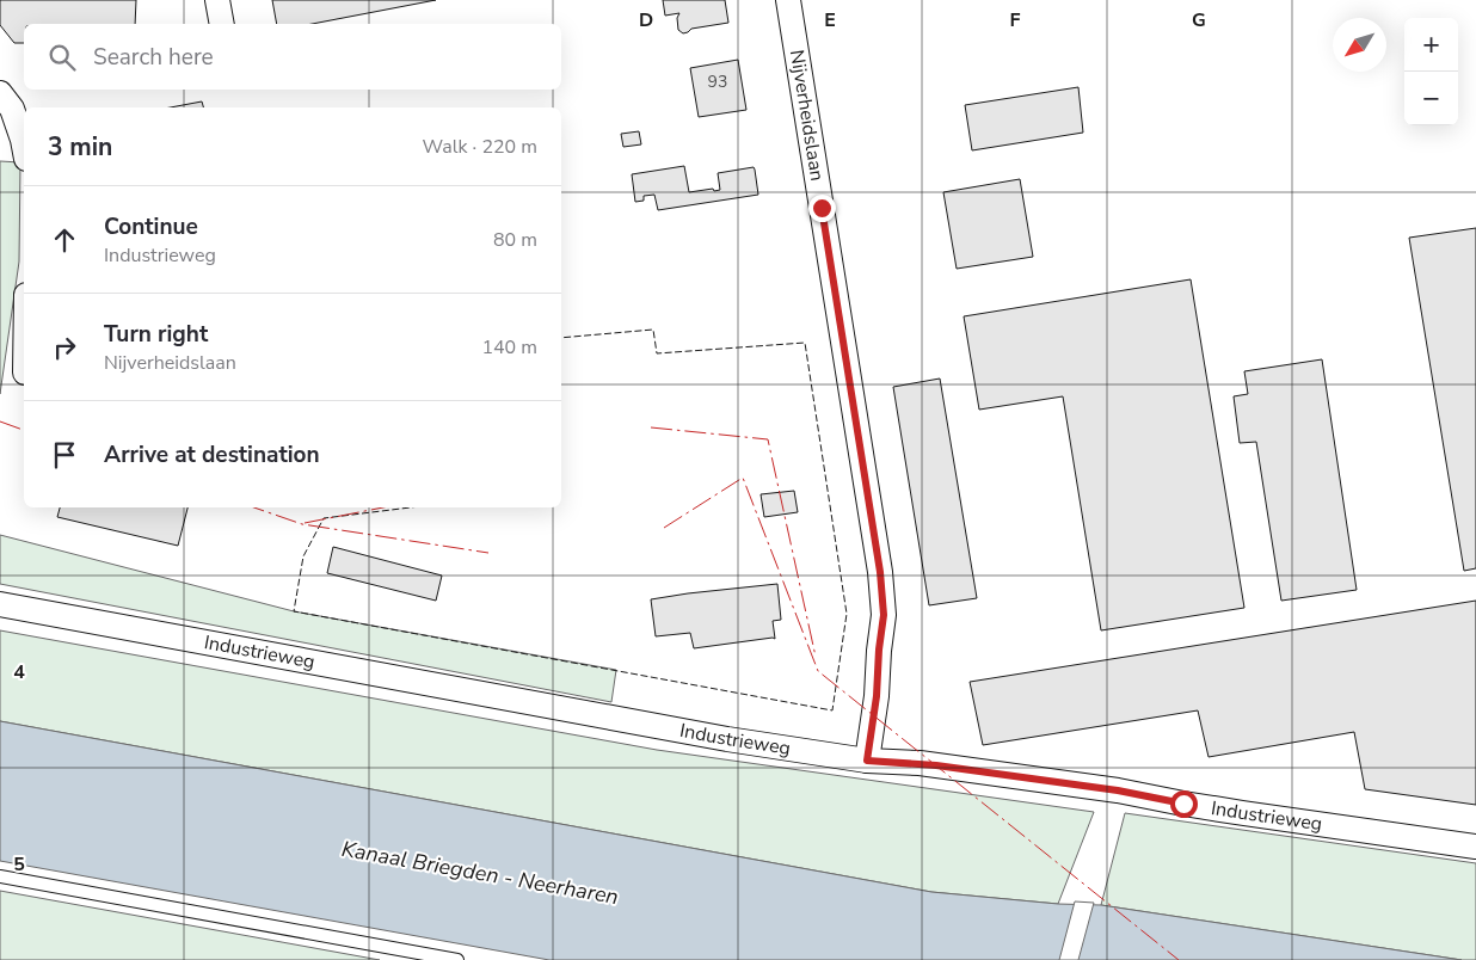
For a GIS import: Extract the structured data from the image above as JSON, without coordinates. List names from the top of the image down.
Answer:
{
  "streets": {
    "street": ["Nijverheidslaan", "Industrieweg"]
  },
  "crossings": [
    ["Nijverheidslaan", "Industrieweg"]
  ],
  "water": ["Kanaal Briegden - Neerharen"],
  "house_numbers": ["93"],
  "north": "bottom left",
  "page": {
    "map_buttons": ["+", "−"],
    "search": "Search here",
    "heading": ["3 min", "Walk · 220 m"],
    "list": [
      ["Continue", "Industrieweg", "80 m"],
      ["Turn right", "Nijverheidslaan", "140 m"],
      "Arrive at destination"
    ]
  },
  "grid": {
    "columns": [
      "D",
      "E",
      "F",
      "G"
    ],
    "rows": ["4", "5"]
  }
}
